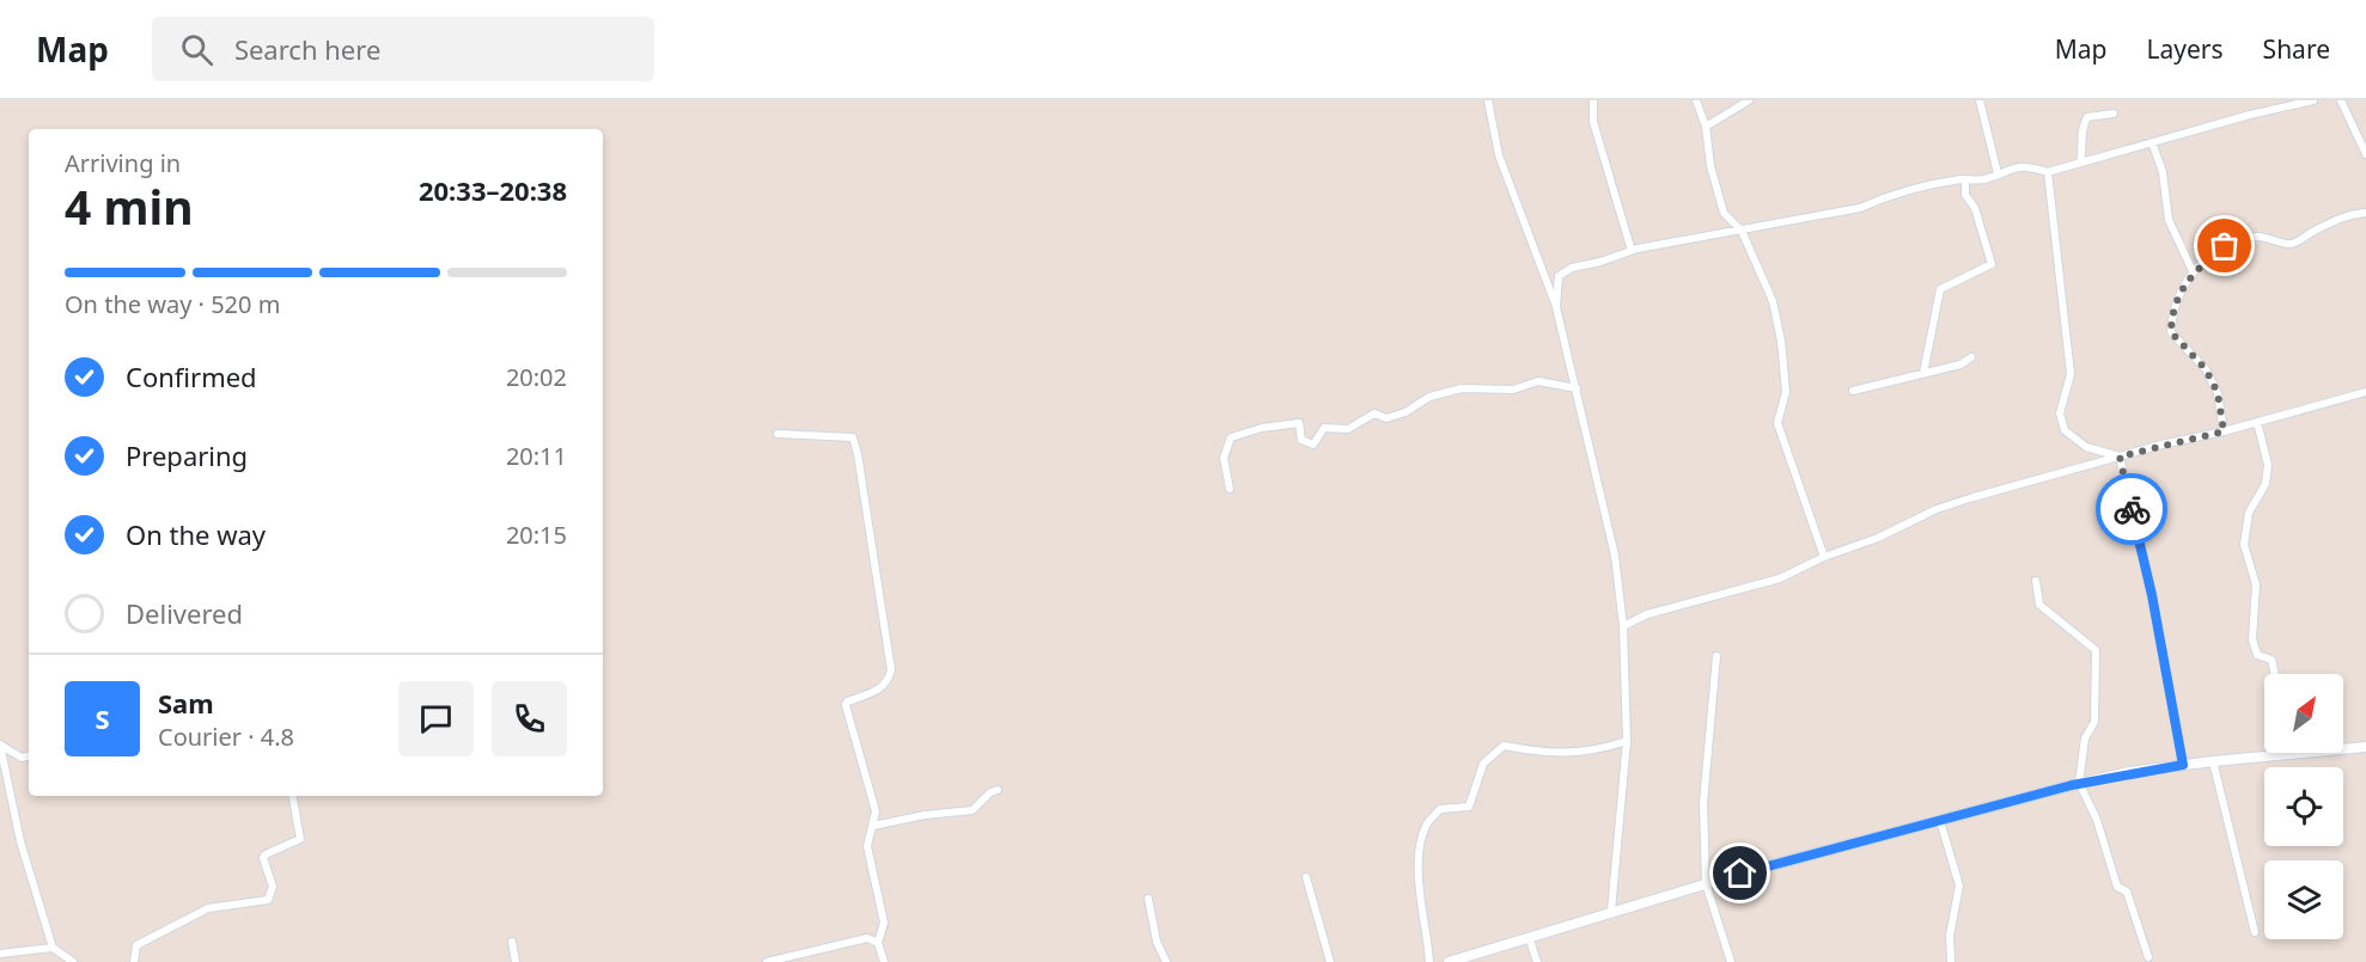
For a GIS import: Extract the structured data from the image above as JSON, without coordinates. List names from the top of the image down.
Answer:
{
  "north": "top right",
  "page": {
    "header": "Map",
    "search": "Search here",
    "nav": ["Map", "Layers", "Share"],
    "heading": ["4 min", "Arriving in", "20:33–20:38"],
    "panel": ["Sam", "Courier · 4.8"],
    "bar": "On the way · 520 m",
    "list": [
      ["Confirmed", "20:02"],
      ["Preparing", "20:11"],
      ["On the way", "20:15"],
      "Delivered"
    ],
    "round": "S"
  }
}
